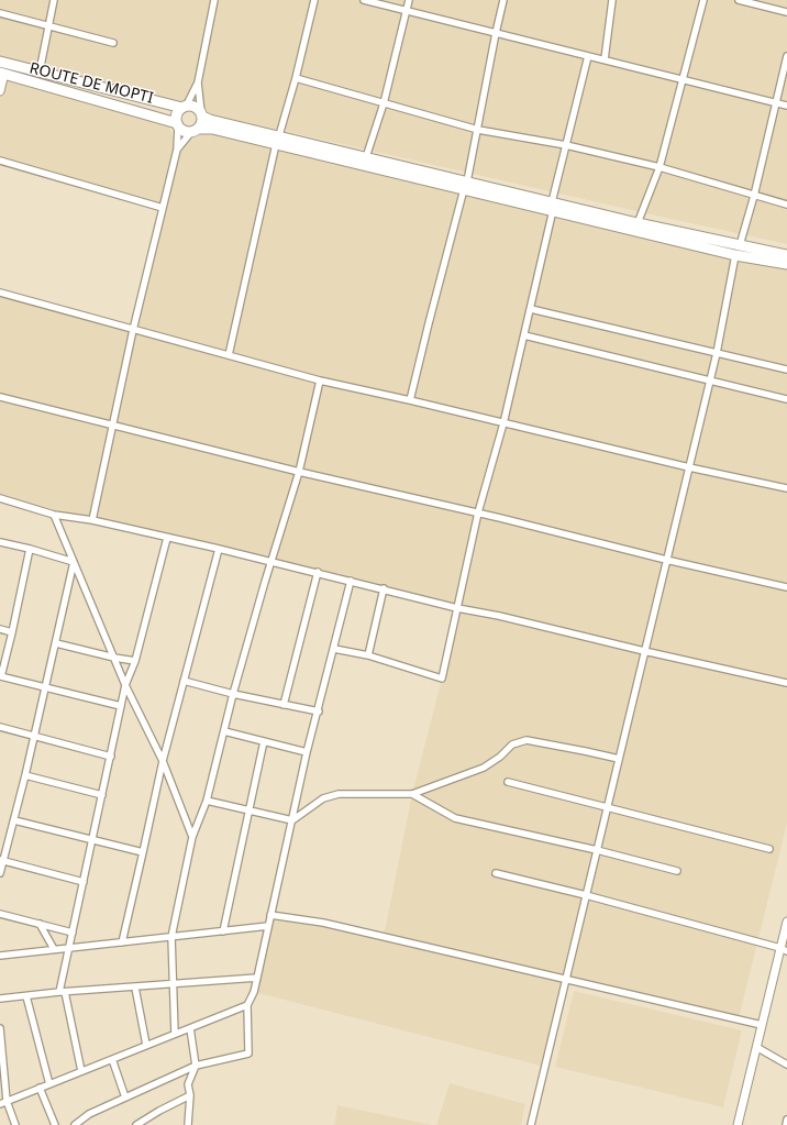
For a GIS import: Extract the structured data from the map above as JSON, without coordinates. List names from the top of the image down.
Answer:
{
  "streets": {
    "highway": ["ROUTE DE MOPTI"]
  }
}
